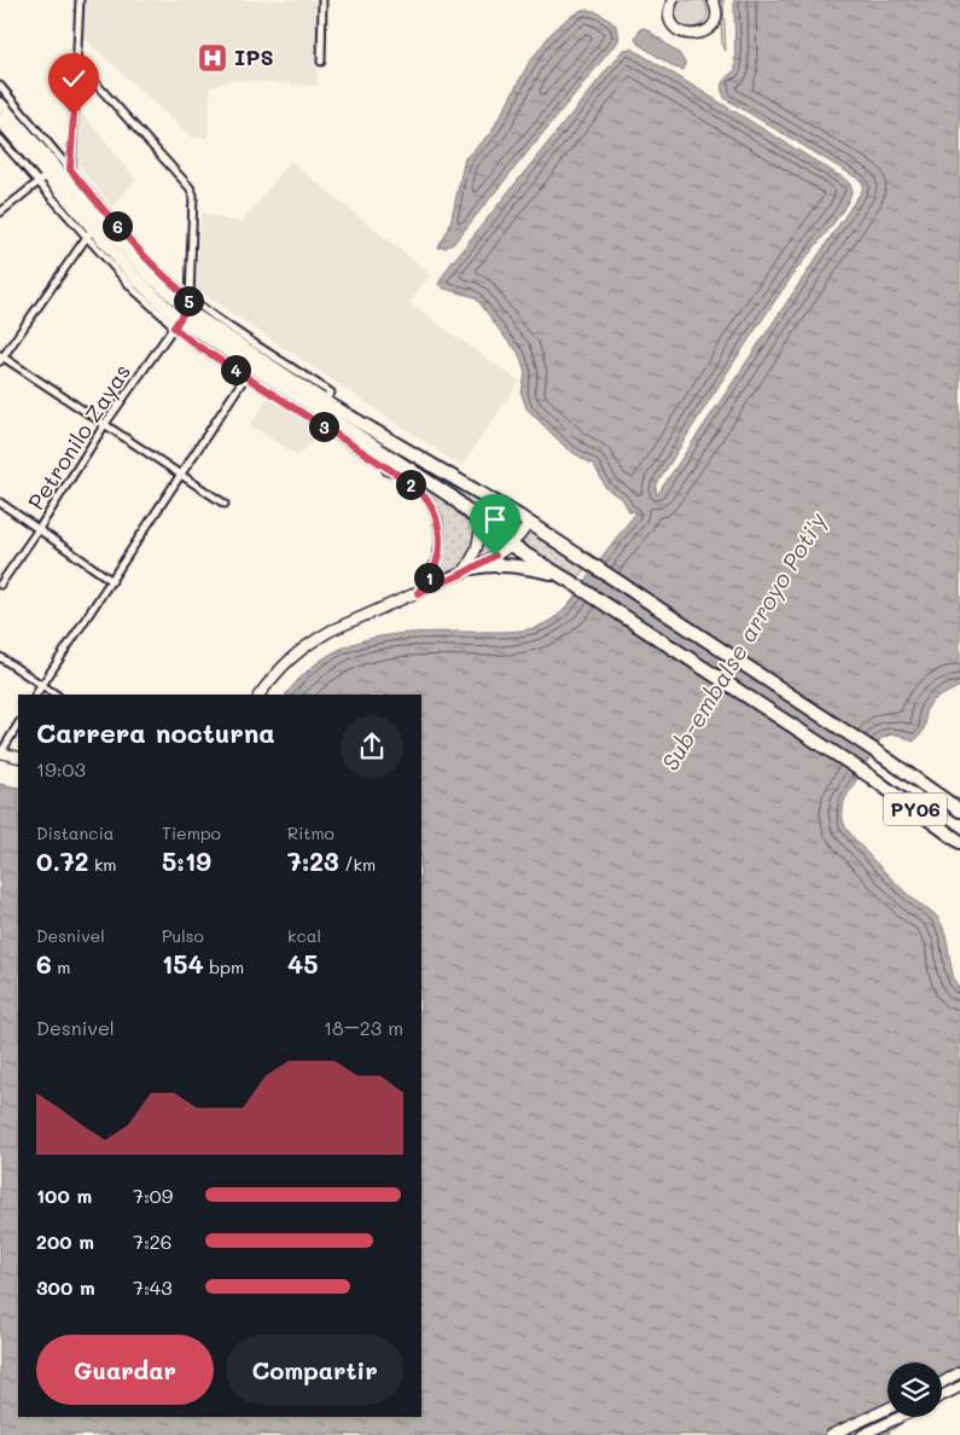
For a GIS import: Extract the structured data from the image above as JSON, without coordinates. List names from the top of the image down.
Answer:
{
  "streets": {
    "highway": ["PY06"],
    "street": ["Petronilo Zayas"]
  },
  "crossings": [
    ["Petronilo Zayas", "PY06"]
  ],
  "water": ["Sub-embalse arroyo Poti'y"],
  "places": {
    "hospital": ["IPS"]
  },
  "page": {
    "pins": [
      "6",
      "5",
      "4",
      "3",
      "2",
      "1"
    ],
    "heading": ["Carrera nocturna", "19:03"],
    "stats": [
      ["Distancia", "0.72 km"],
      ["Tiempo", "5:19"],
      ["Ritmo", "7:23 /km"],
      ["Desnivel", "6 m"],
      ["Pulso", "154 bpm"],
      ["kcal", "45"]
    ],
    "chart": ["Desnivel", "18–23 m"],
    "list": [
      {
        "name": "100 m",
        "note": "7:09"
      },
      {
        "name": "200 m",
        "note": "7:26"
      },
      {
        "name": "300 m",
        "note": "7:43"
      }
    ],
    "buttons": ["Guardar", "Compartir"]
  }
}
